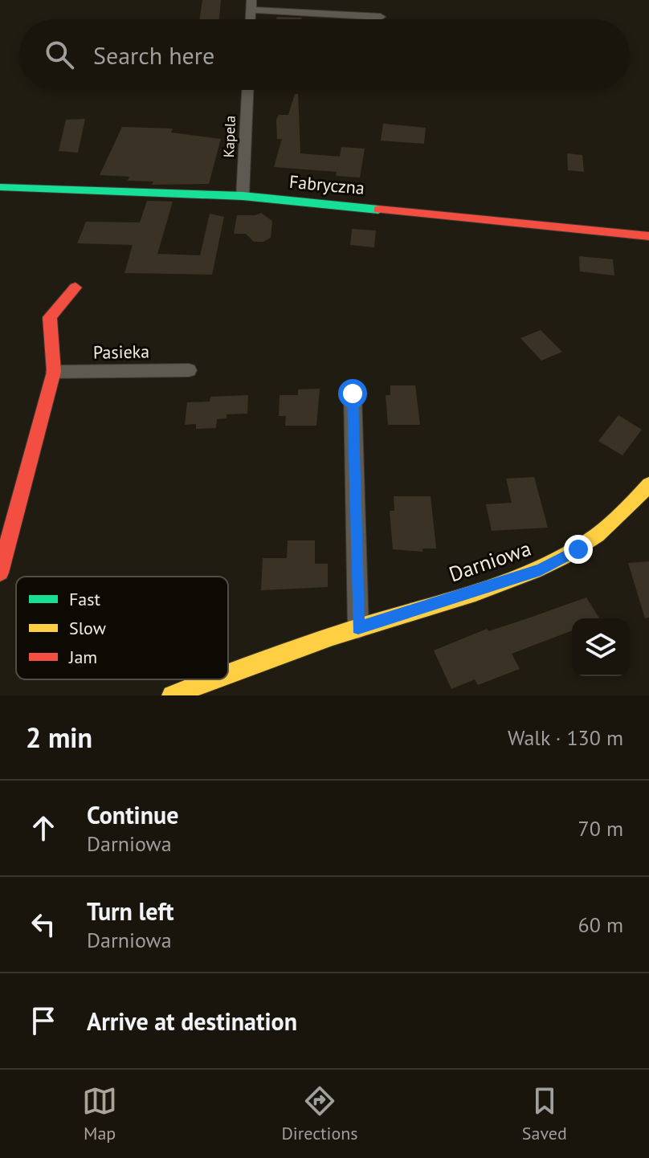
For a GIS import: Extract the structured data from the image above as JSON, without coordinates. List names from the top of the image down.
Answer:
{
  "streets": {
    "street": [
      "Kapela",
      "Fabryczna",
      "Pasieka",
      "Darniowa"
    ]
  },
  "crossings": [
    ["Kapela", "Fabryczna"]
  ],
  "legend": ["Fast", "Slow", "Jam"],
  "page": {
    "search": "Search here",
    "heading": ["2 min", "Walk · 130 m"],
    "list": [
      ["Continue", "Darniowa", "70 m"],
      ["Turn left", "Darniowa", "60 m"],
      "Arrive at destination"
    ],
    "nav": ["Map", "Directions", "Saved"]
  }
}
